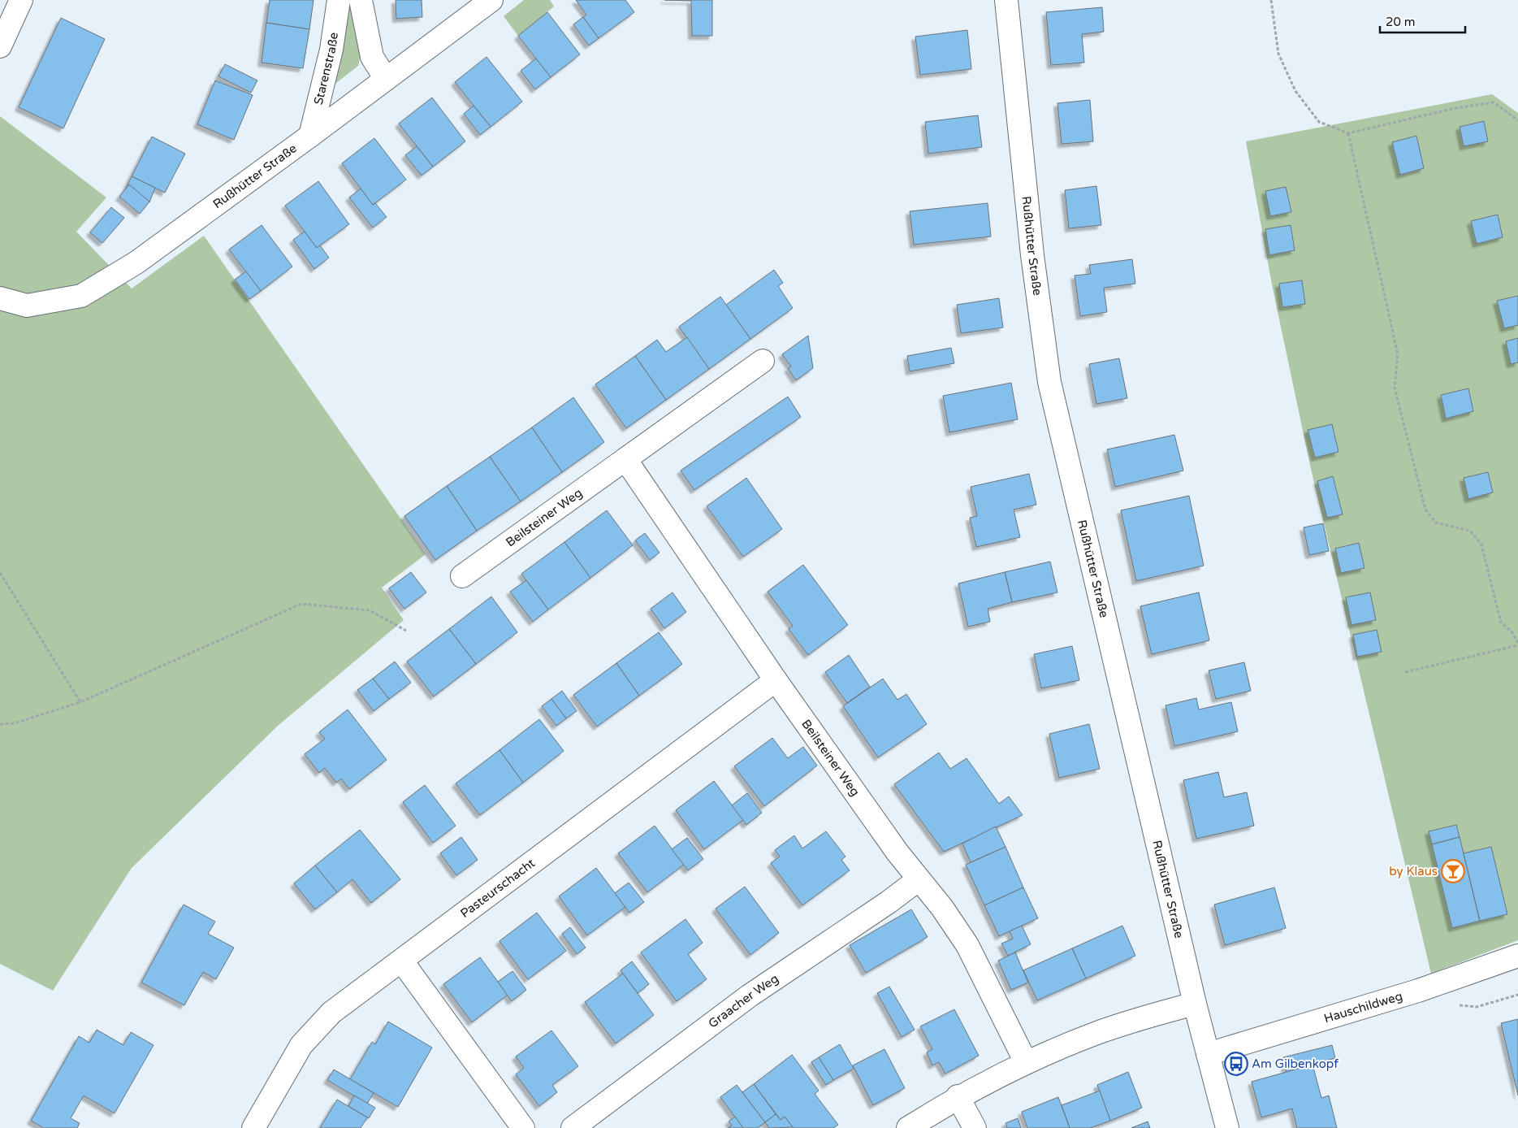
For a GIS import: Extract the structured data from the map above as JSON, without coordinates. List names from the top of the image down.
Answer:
{
  "streets": {
    "street": [
      "Starenstraße",
      "Rußhütter Straße",
      "Beilsteiner Weg",
      "Pasteurschacht",
      "Graacher Weg",
      "Hauschildweg"
    ]
  },
  "crossings": [
    ["Starenstraße", "Rußhütter Straße"],
    ["Rußhütter Straße", "Hauschildweg"],
    ["Beilsteiner Weg", "Pasteurschacht"],
    ["Beilsteiner Weg", "Graacher Weg"]
  ],
  "places": {
    "bar": ["by Klaus"],
    "bus stop": ["Am Gilbenkopf"]
  },
  "scale_bar": "20 m"
}
